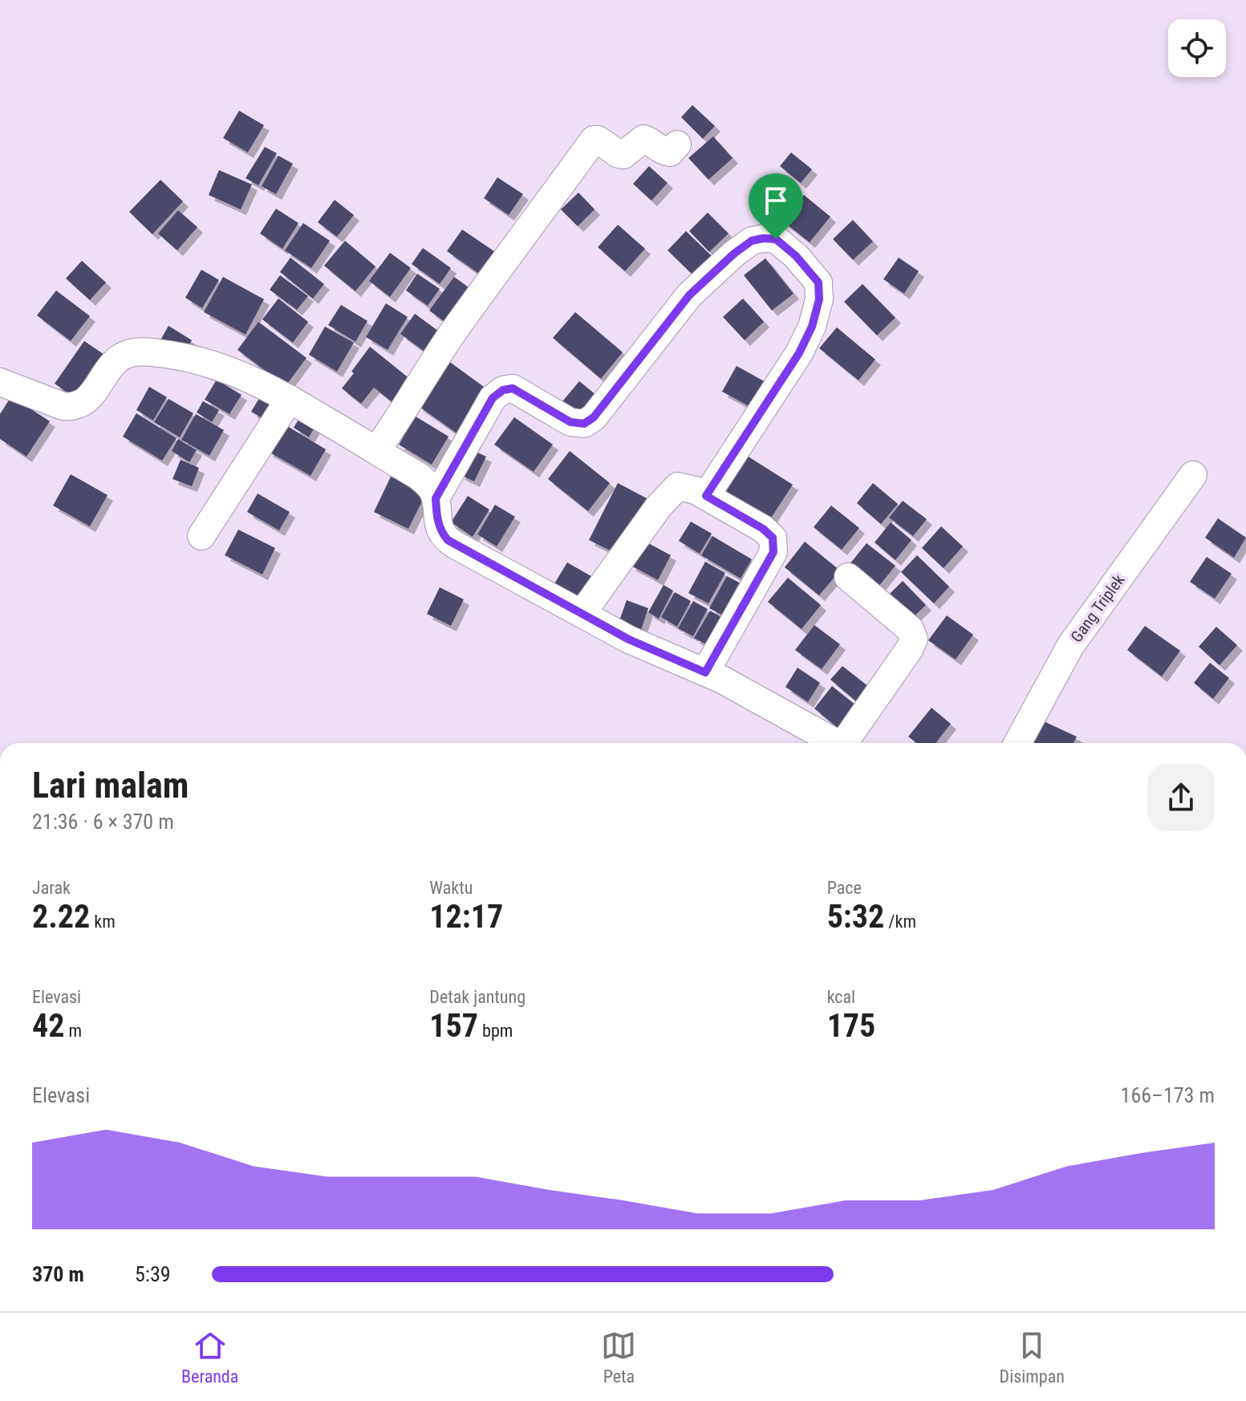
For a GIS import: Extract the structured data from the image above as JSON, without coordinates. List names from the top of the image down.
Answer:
{
  "streets": {
    "street": ["Gang Triplek"]
  },
  "page": {
    "heading": ["Lari malam", "21:36 · 6 × 370 m"],
    "stats": [
      ["Jarak", "2.22 km"],
      ["Waktu", "12:17"],
      ["Pace", "5:32 /km"],
      ["Elevasi", "42 m"],
      ["Detak jantung", "157 bpm"],
      ["kcal", "175"]
    ],
    "chart": ["Elevasi", "166–173 m"],
    "list": [
      {
        "name": "370 m",
        "note": "5:39"
      }
    ],
    "tabs": ["Beranda", "Peta", "Disimpan"]
  }
}
